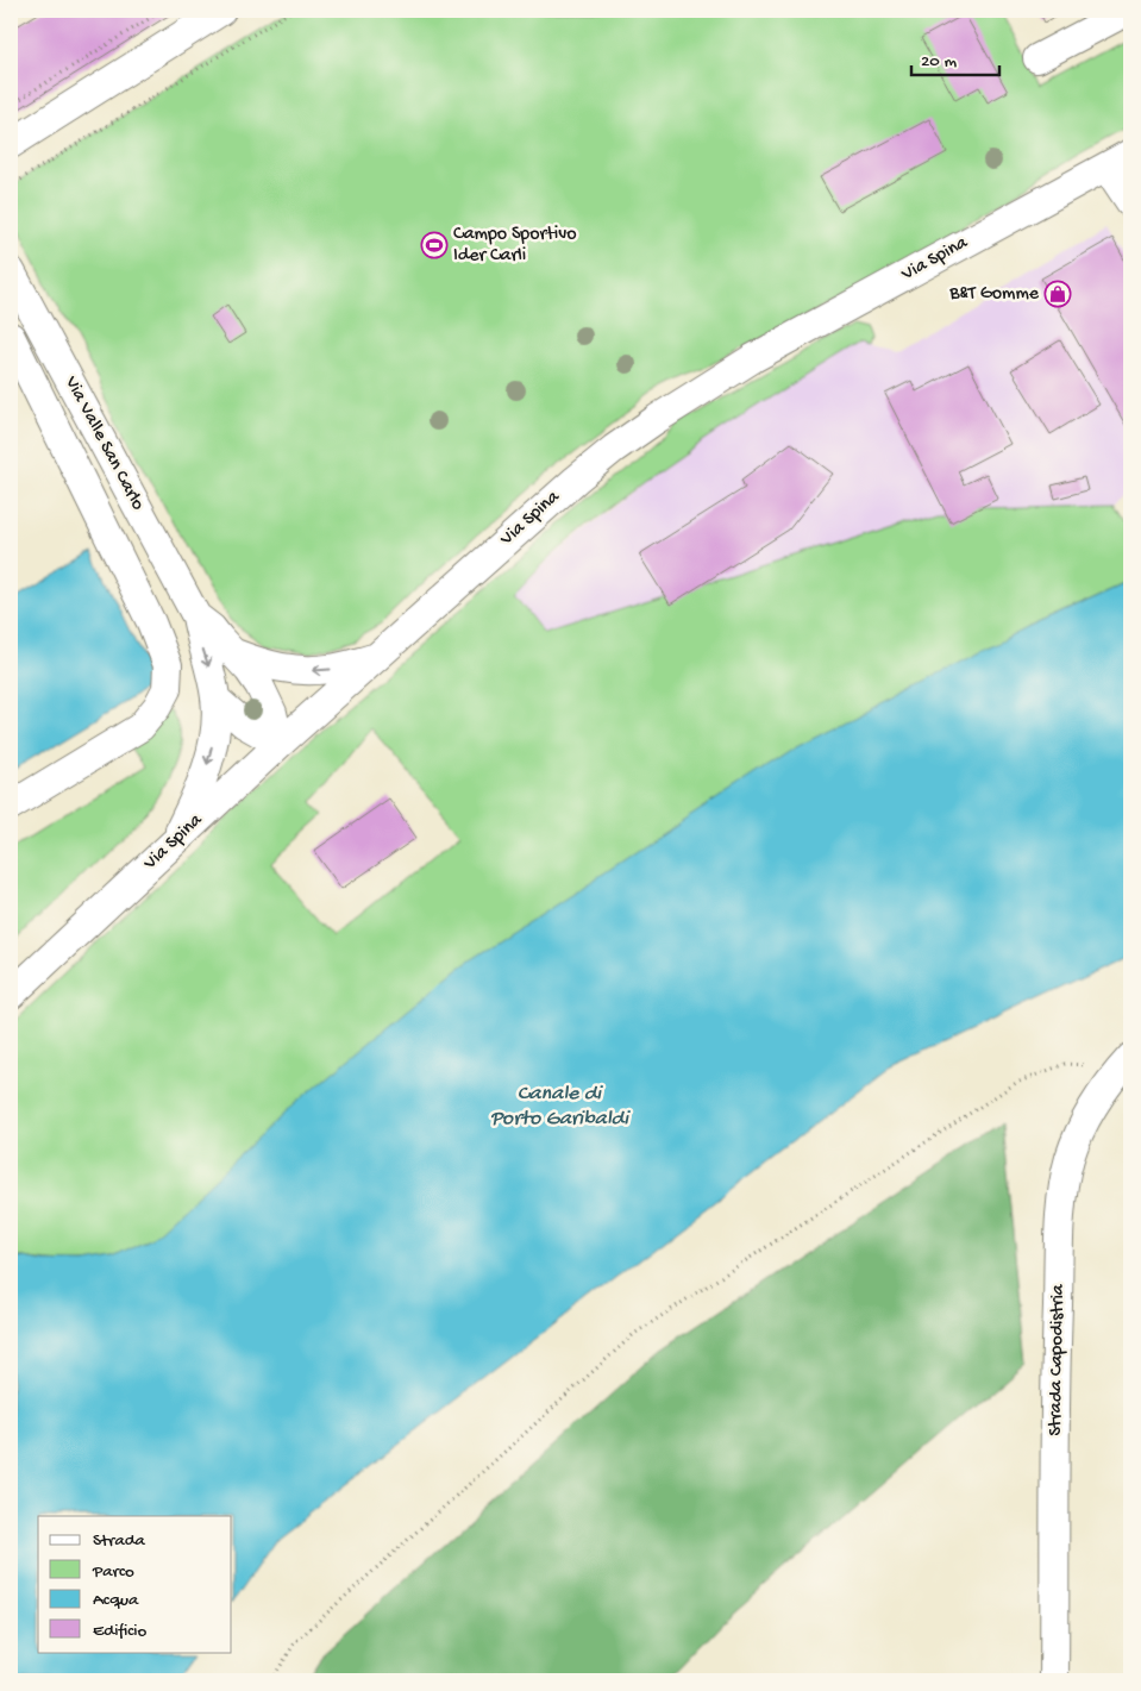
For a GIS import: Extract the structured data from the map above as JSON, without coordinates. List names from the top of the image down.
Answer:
{
  "streets": {
    "street": ["Via Spina", "Via Valle San Carlo", "Strada Capodistria"]
  },
  "crossings": [
    ["Via Spina", "Via Valle San Carlo"]
  ],
  "water": ["Canale di Porto Garibaldi"],
  "places": {
    "sports": ["Campo Sportivo Ider Carli"],
    "shop": ["B&T Gomme"]
  },
  "legend": [
    "Strada",
    "Parco",
    "Acqua",
    "Edificio"
  ],
  "scale_bar": "20 m"
}
